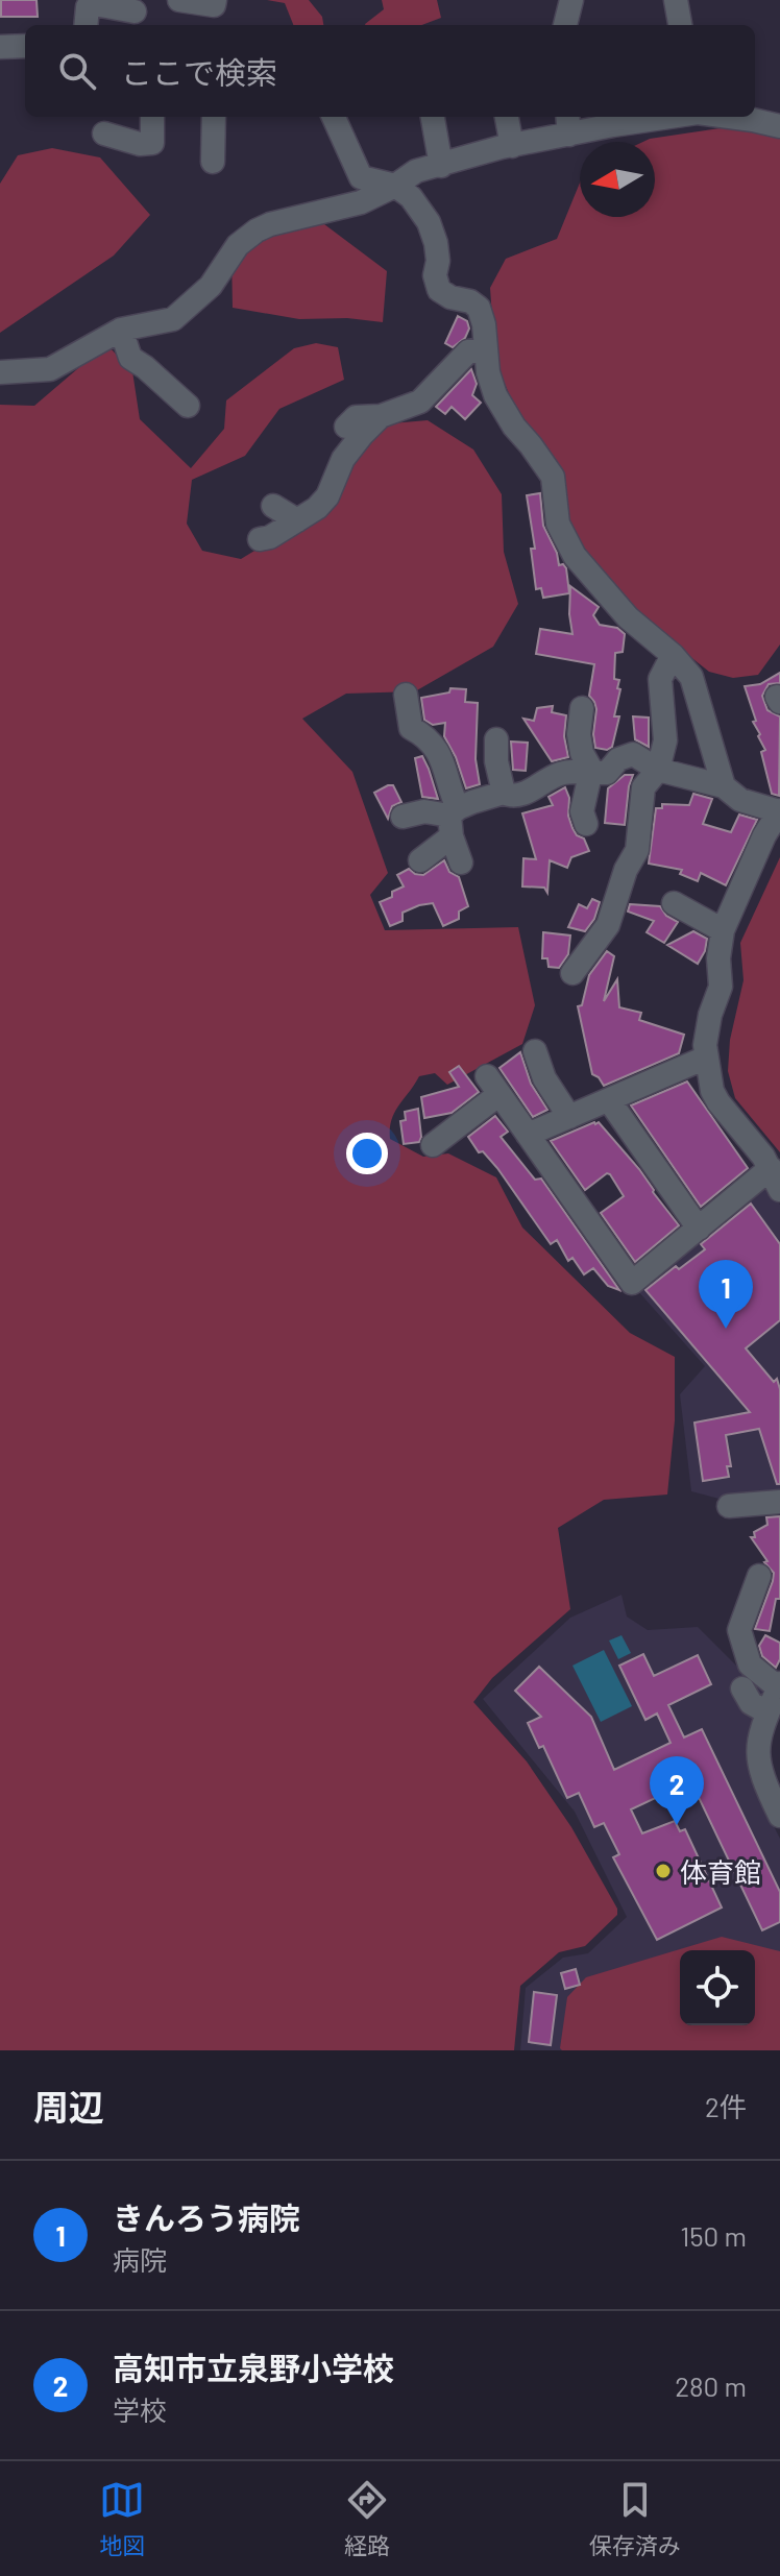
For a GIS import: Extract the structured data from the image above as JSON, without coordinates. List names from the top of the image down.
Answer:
{
  "places": ["体育館"],
  "north": "left",
  "page": {
    "search": "ここで検索",
    "pins": ["1", "2"],
    "heading": ["周辺", "2件"],
    "list": [
      {
        "mark": "1",
        "name": "きんろう病院",
        "note": "病院",
        "value": "150 m"
      },
      {
        "mark": "2",
        "name": "高知市立泉野小学校",
        "note": "学校",
        "value": "280 m"
      }
    ],
    "nav": ["地図", "経路", "保存済み"]
  }
}
